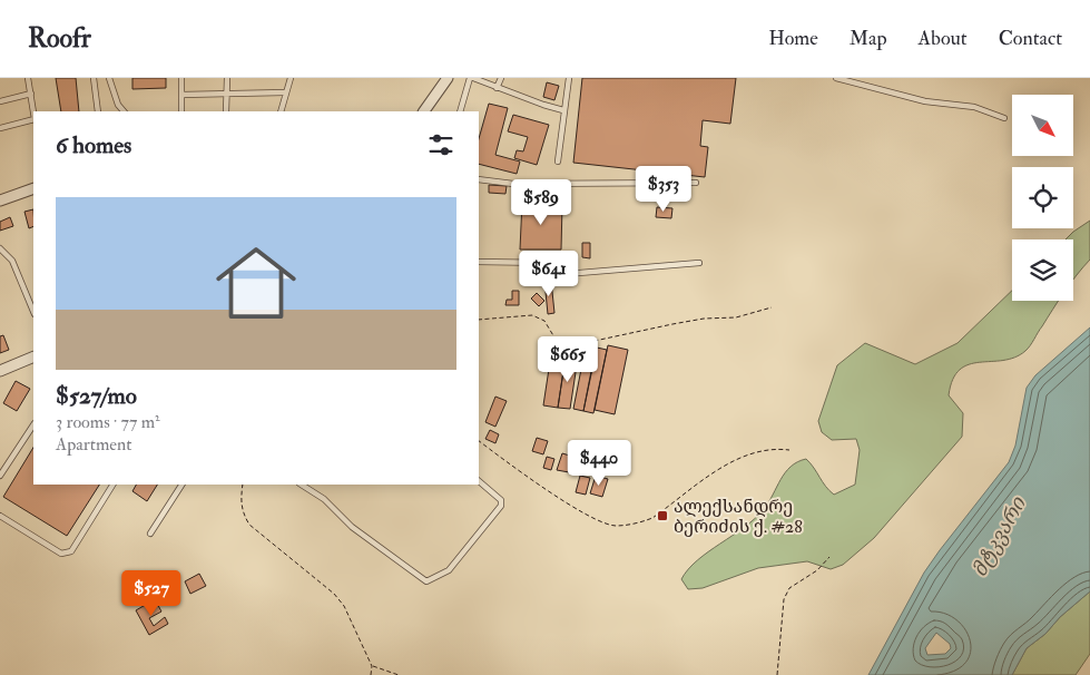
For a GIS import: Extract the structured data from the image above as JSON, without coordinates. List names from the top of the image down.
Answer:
{
  "water": ["მტკვარი"],
  "places": {
    "transit": ["ალექსანდრე ბერიძის ქ. #28"]
  },
  "north": "bottom right",
  "page": {
    "header": "Roofr",
    "nav": [
      "Home",
      "Map",
      "About",
      "Contact"
    ],
    "heading": "6 homes",
    "price": [
      "$353",
      "$589",
      "$641",
      "$665",
      "$440",
      "$527"
    ],
    "list": [
      {
        "name": "$527/mo",
        "note": "3 rooms · 77 m² · Apartment"
      }
    ]
  }
}
